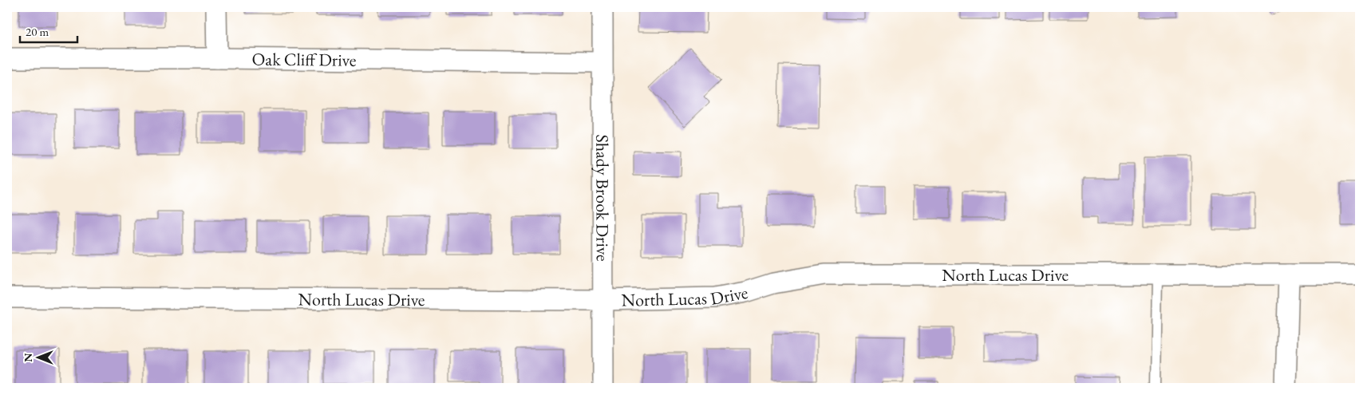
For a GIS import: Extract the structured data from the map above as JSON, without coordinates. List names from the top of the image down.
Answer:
{
  "streets": {
    "street": ["Oak Cliff Drive", "Shady Brook Drive", "North Lucas Drive"]
  },
  "crossings": [
    ["Oak Cliff Drive", "Shady Brook Drive"],
    ["Shady Brook Drive", "North Lucas Drive"]
  ],
  "scale_bar": "20 m",
  "north": "left"
}
